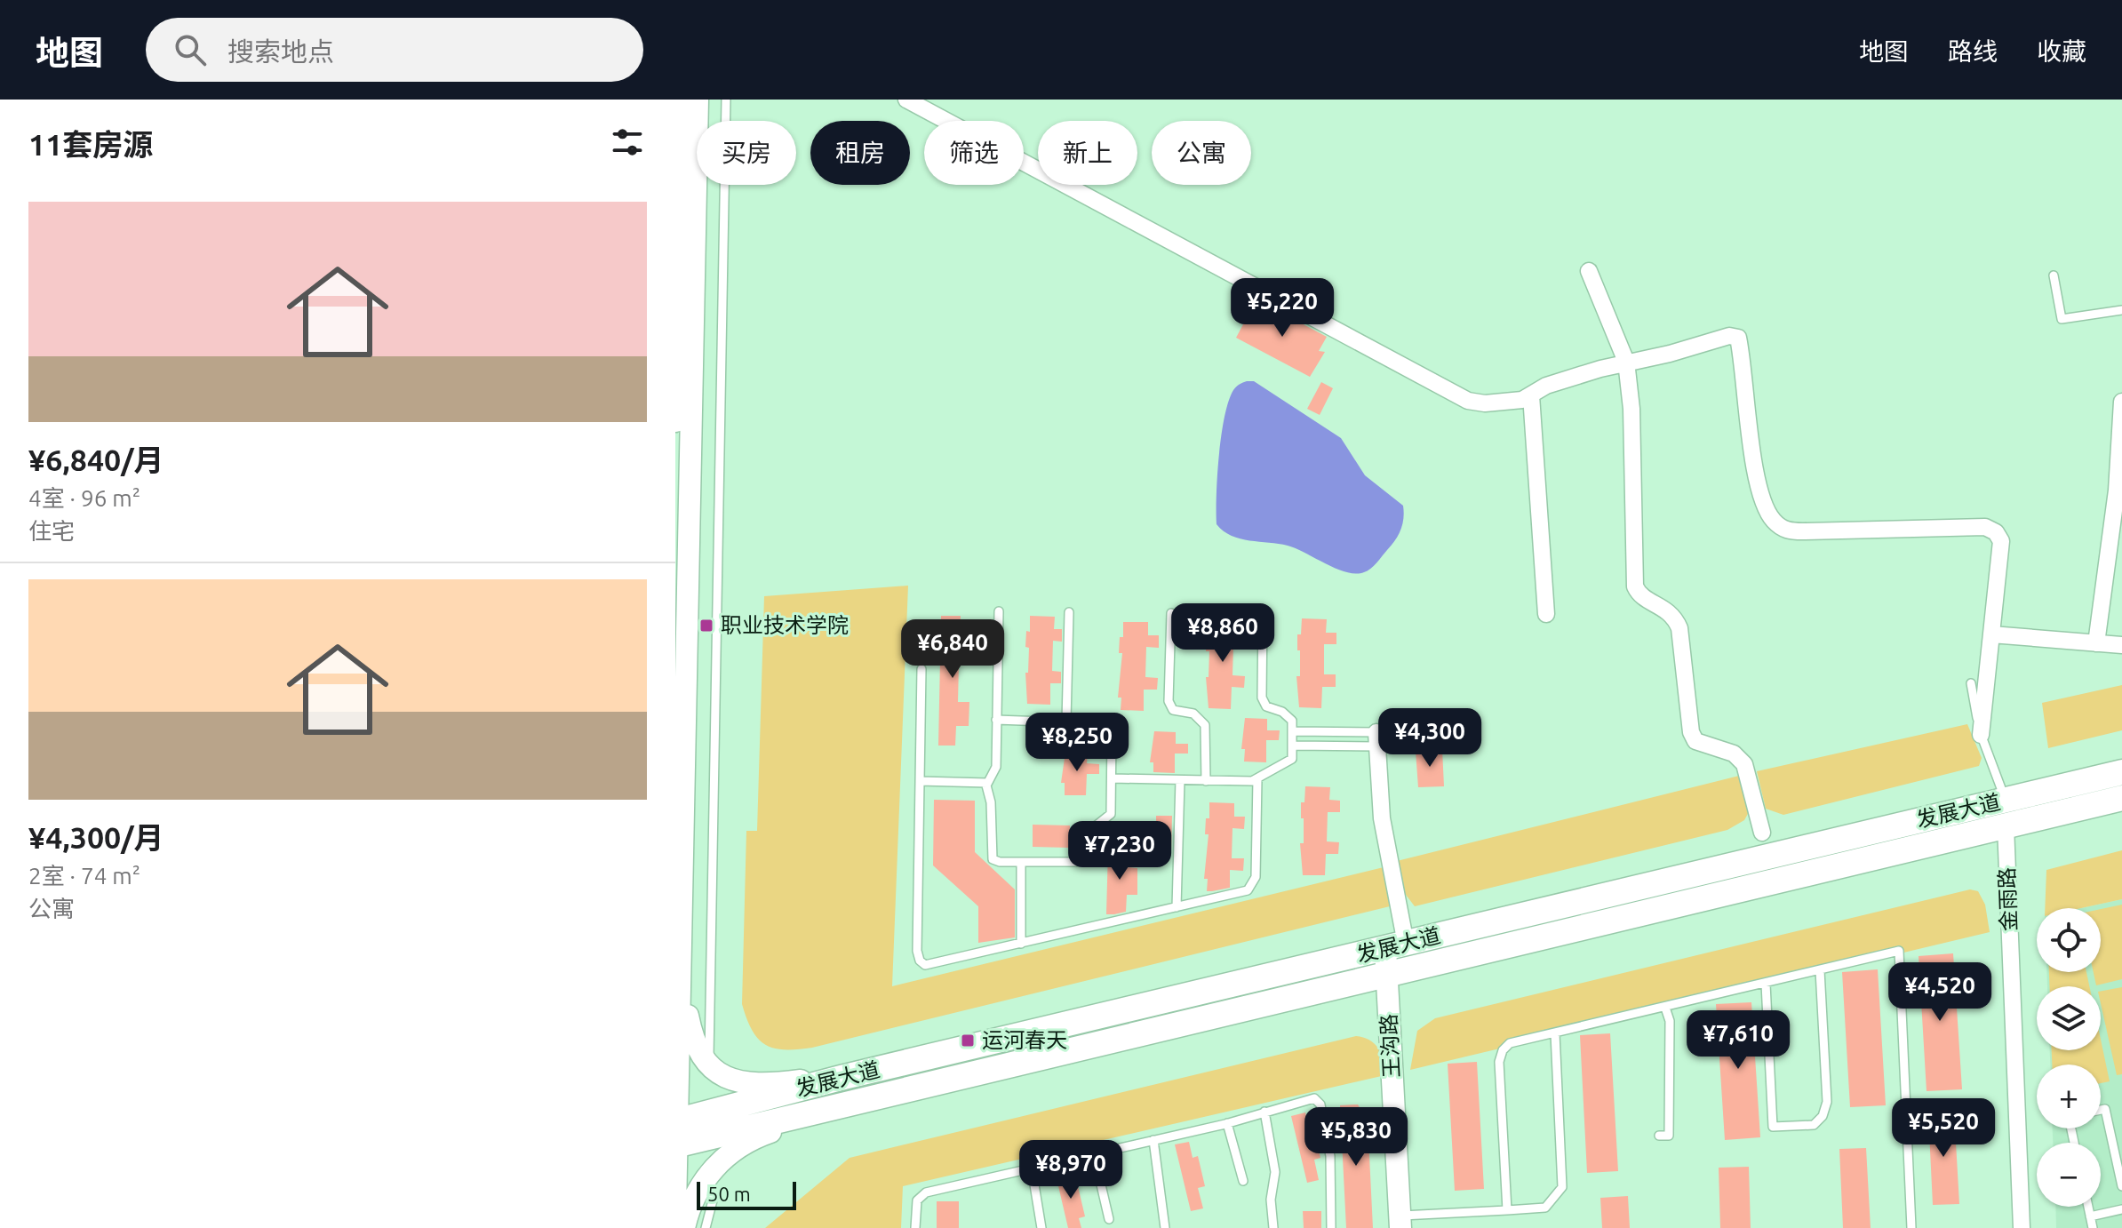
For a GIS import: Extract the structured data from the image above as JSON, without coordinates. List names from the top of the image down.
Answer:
{
  "streets": {
    "main road": ["发展大道", "王沟路"],
    "street": ["金雨路"]
  },
  "crossings": [
    ["发展大道", "金雨路"],
    ["发展大道", "王沟路"]
  ],
  "places": {
    "transit": ["职业技术学院", "运河春天"]
  },
  "scale_bar": "50 m",
  "page": {
    "header": "地图",
    "search": "搜索地点",
    "nav": ["地图", "路线", "收藏"],
    "heading": "11套房源",
    "chip": [
      "买房",
      "租房",
      "筛选",
      "新上",
      "公寓"
    ],
    "list": [
      {
        "name": "¥6,840/月",
        "note": "4室 · 96 m² · 住宅"
      },
      {
        "name": "¥4,300/月",
        "note": "2室 · 74 m² · 公寓"
      }
    ],
    "price": [
      "¥5,220",
      "¥8,860",
      "¥6,840",
      "¥4,300",
      "¥8,250",
      "¥7,230",
      "¥4,520",
      "¥7,610",
      "¥5,520",
      "¥5,830",
      "¥8,970"
    ],
    "map_buttons": ["+", "−"],
    "scale": "50 m"
  }
}
